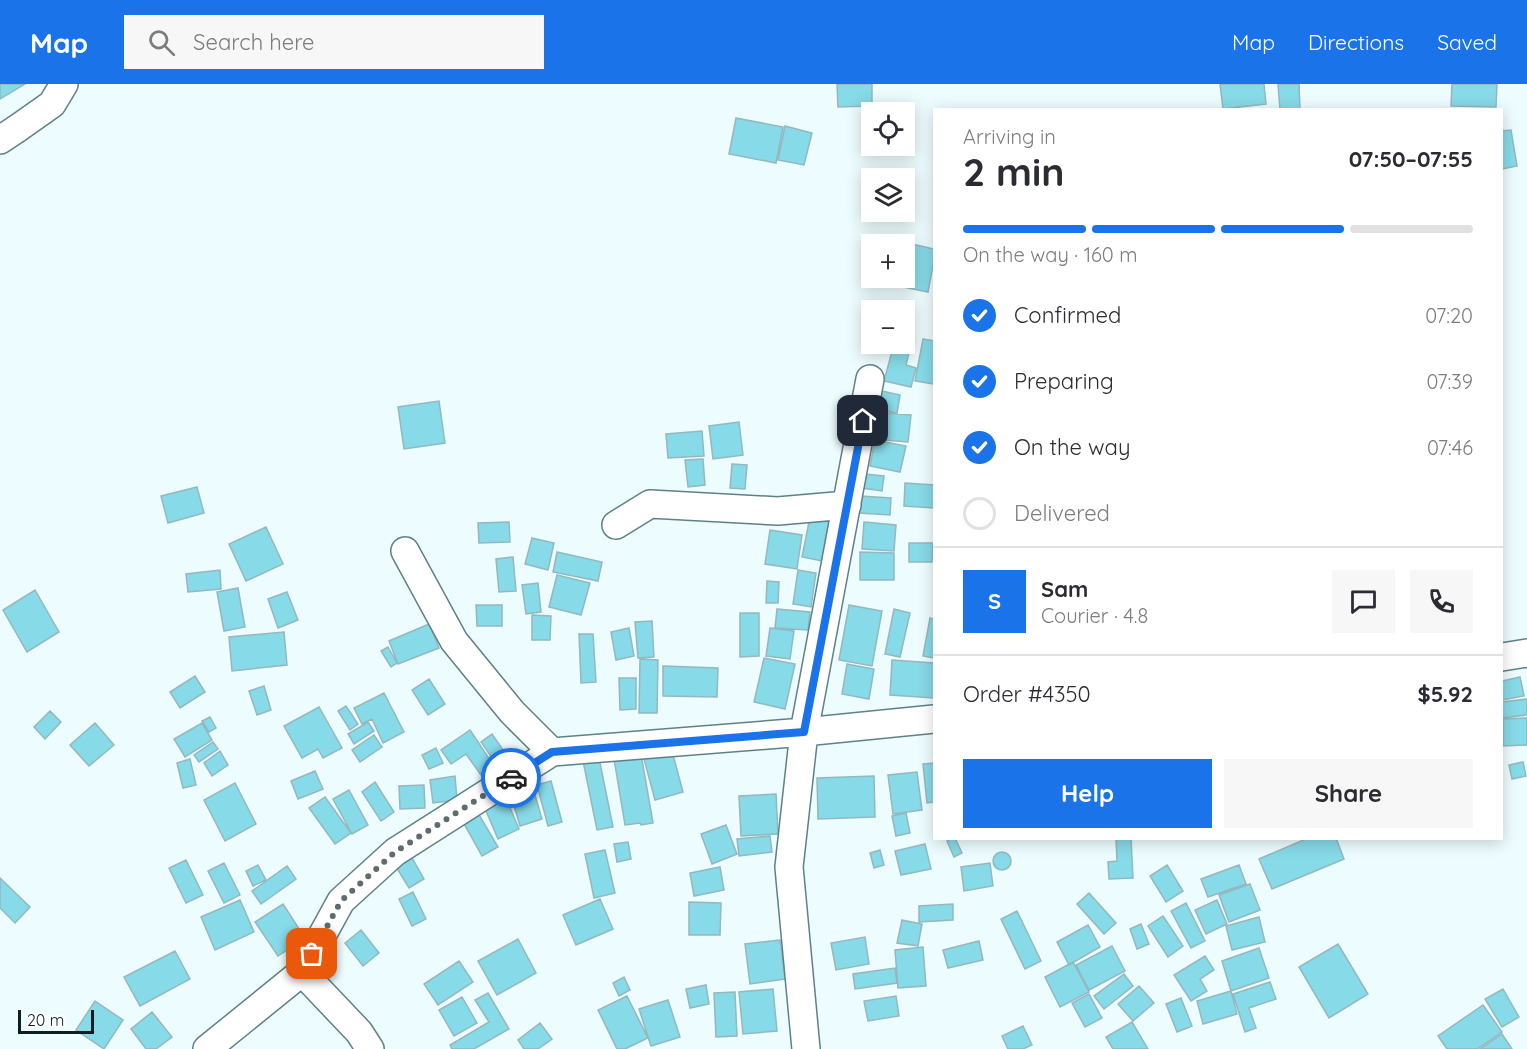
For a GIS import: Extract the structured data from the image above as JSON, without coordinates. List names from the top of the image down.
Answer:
{
  "scale_bar": "20 m",
  "page": {
    "header": "Map",
    "search": "Search here",
    "nav": ["Map", "Directions", "Saved"],
    "map_buttons": ["+", "−"],
    "heading": ["2 min", "Arriving in", "07:50–07:55"],
    "panel": [
      "Sam",
      "Courier · 4.8",
      "Order #4350",
      "$5.92"
    ],
    "bar": "On the way · 160 m",
    "list": [
      ["Confirmed", "07:20"],
      ["Preparing", "07:39"],
      ["On the way", "07:46"],
      "Delivered"
    ],
    "round": "S",
    "buttons": ["Help", "Share"],
    "scale": "20 m"
  }
}
